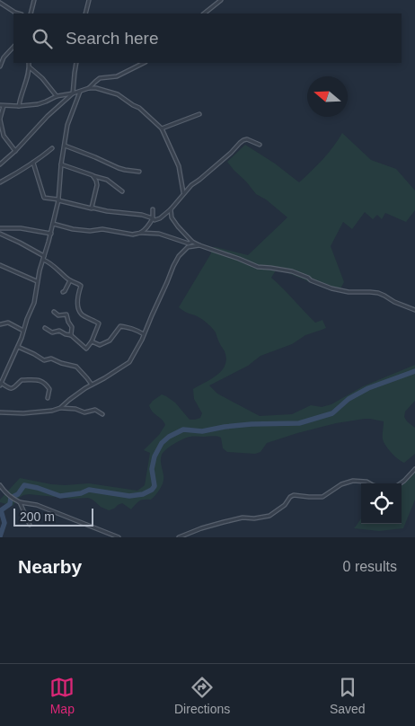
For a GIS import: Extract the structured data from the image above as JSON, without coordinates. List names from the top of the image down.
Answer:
{
  "scale_bar": "200 m",
  "north": "left",
  "page": {
    "search": "Search here",
    "scale": "200 m",
    "heading": ["Nearby", "0 results"],
    "nav": ["Map", "Directions", "Saved"]
  }
}
